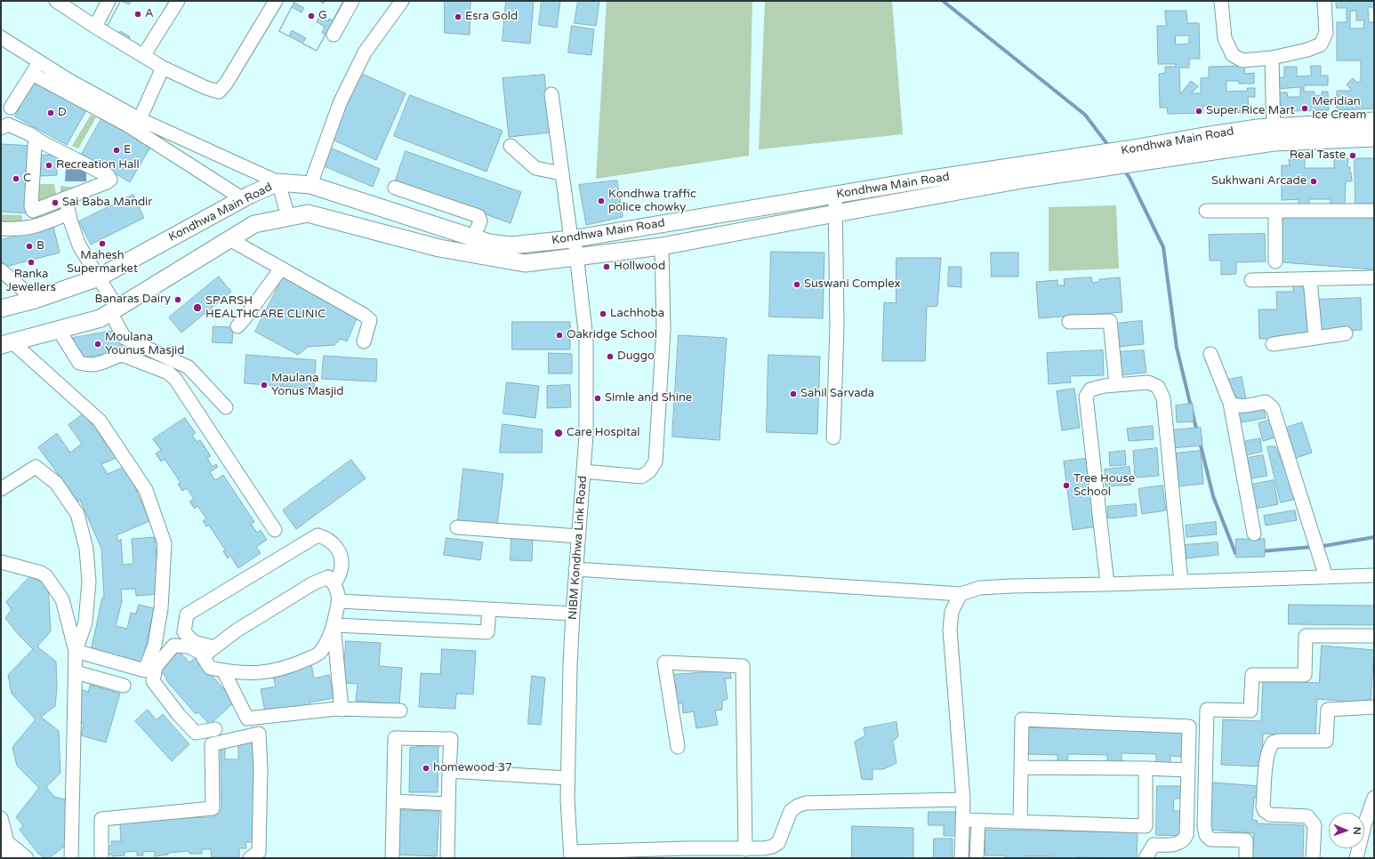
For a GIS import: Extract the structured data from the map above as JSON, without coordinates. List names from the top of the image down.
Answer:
{
  "streets": {
    "main road": ["Kondhwa Main Road"],
    "street": ["NIBM Kondhwa Link Road"]
  },
  "crossings": [
    ["Kondhwa Main Road", "NIBM Kondhwa Link Road"]
  ],
  "places": [
    "A",
    "G",
    "Esra Gold",
    "Meridian Ice Cream",
    "Super Rice Mart",
    "D",
    "E",
    "Real Taste",
    "Recreation Hall",
    "C",
    "Sukhwani Arcade",
    "Kondhwa traffic police chowky",
    "Sai Baba Mandir",
    "Mahesh Supermarket",
    "B",
    "Ranka Jewellers",
    "Hollwood",
    "Suswani Complex",
    "Banaras Dairy",
    "SPARSH HEALTHCARE CLINIC",
    "Lachhoba",
    "Oakridge School",
    "Moulana Younus Masjid",
    "Duggo",
    "Maulana Yonus Masjid",
    "Sahil Sarvada",
    "Simle and Shine",
    "Care Hospital",
    "Tree House School",
    "homewood 37"
  ],
  "north": "right"
}
